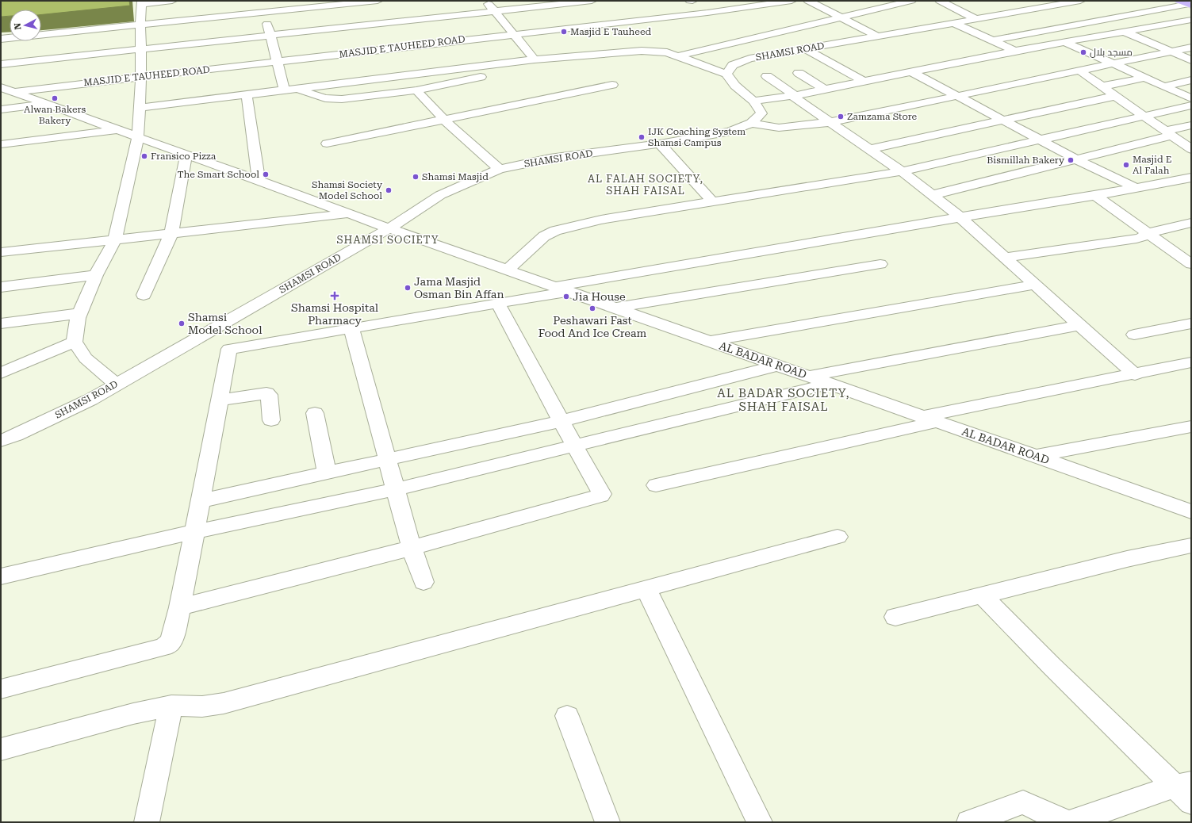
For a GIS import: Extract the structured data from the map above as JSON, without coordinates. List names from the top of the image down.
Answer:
{
  "streets": {
    "street": ["MASJID E TAUHEED ROAD", "SHAMSI ROAD", "AL BADAR ROAD"]
  },
  "crossings": [
    ["MASJID E TAUHEED ROAD", "AL BADAR ROAD"],
    ["SHAMSI ROAD", "AL BADAR ROAD"]
  ],
  "districts": ["AL FALAH SOCIETY, SHAH FAISAL", "SHAMSI SOCIETY", "AL BADAR SOCIETY, SHAH FAISAL"],
  "places": {
    "other": [
      "Masjid E Tauheed",
      "مسجد بلال",
      "Alwan Bakers Bakery",
      "Zamzama Store",
      "IJK Coaching System Shamsi Campus",
      "Fransico Pizza",
      "Bismillah Bakery",
      "Masjid E Al Falah",
      "The Smart School",
      "Shamsi Masjid",
      "Shamsi Society Model School",
      "Jama Masjid Osman Bin Affan",
      "Jia House",
      "Peshawari Fast Food And Ice Cream",
      "Shamsi Model School"
    ],
    "health": ["Shamsi Hospital Pharmacy"]
  },
  "north": "left"
}
